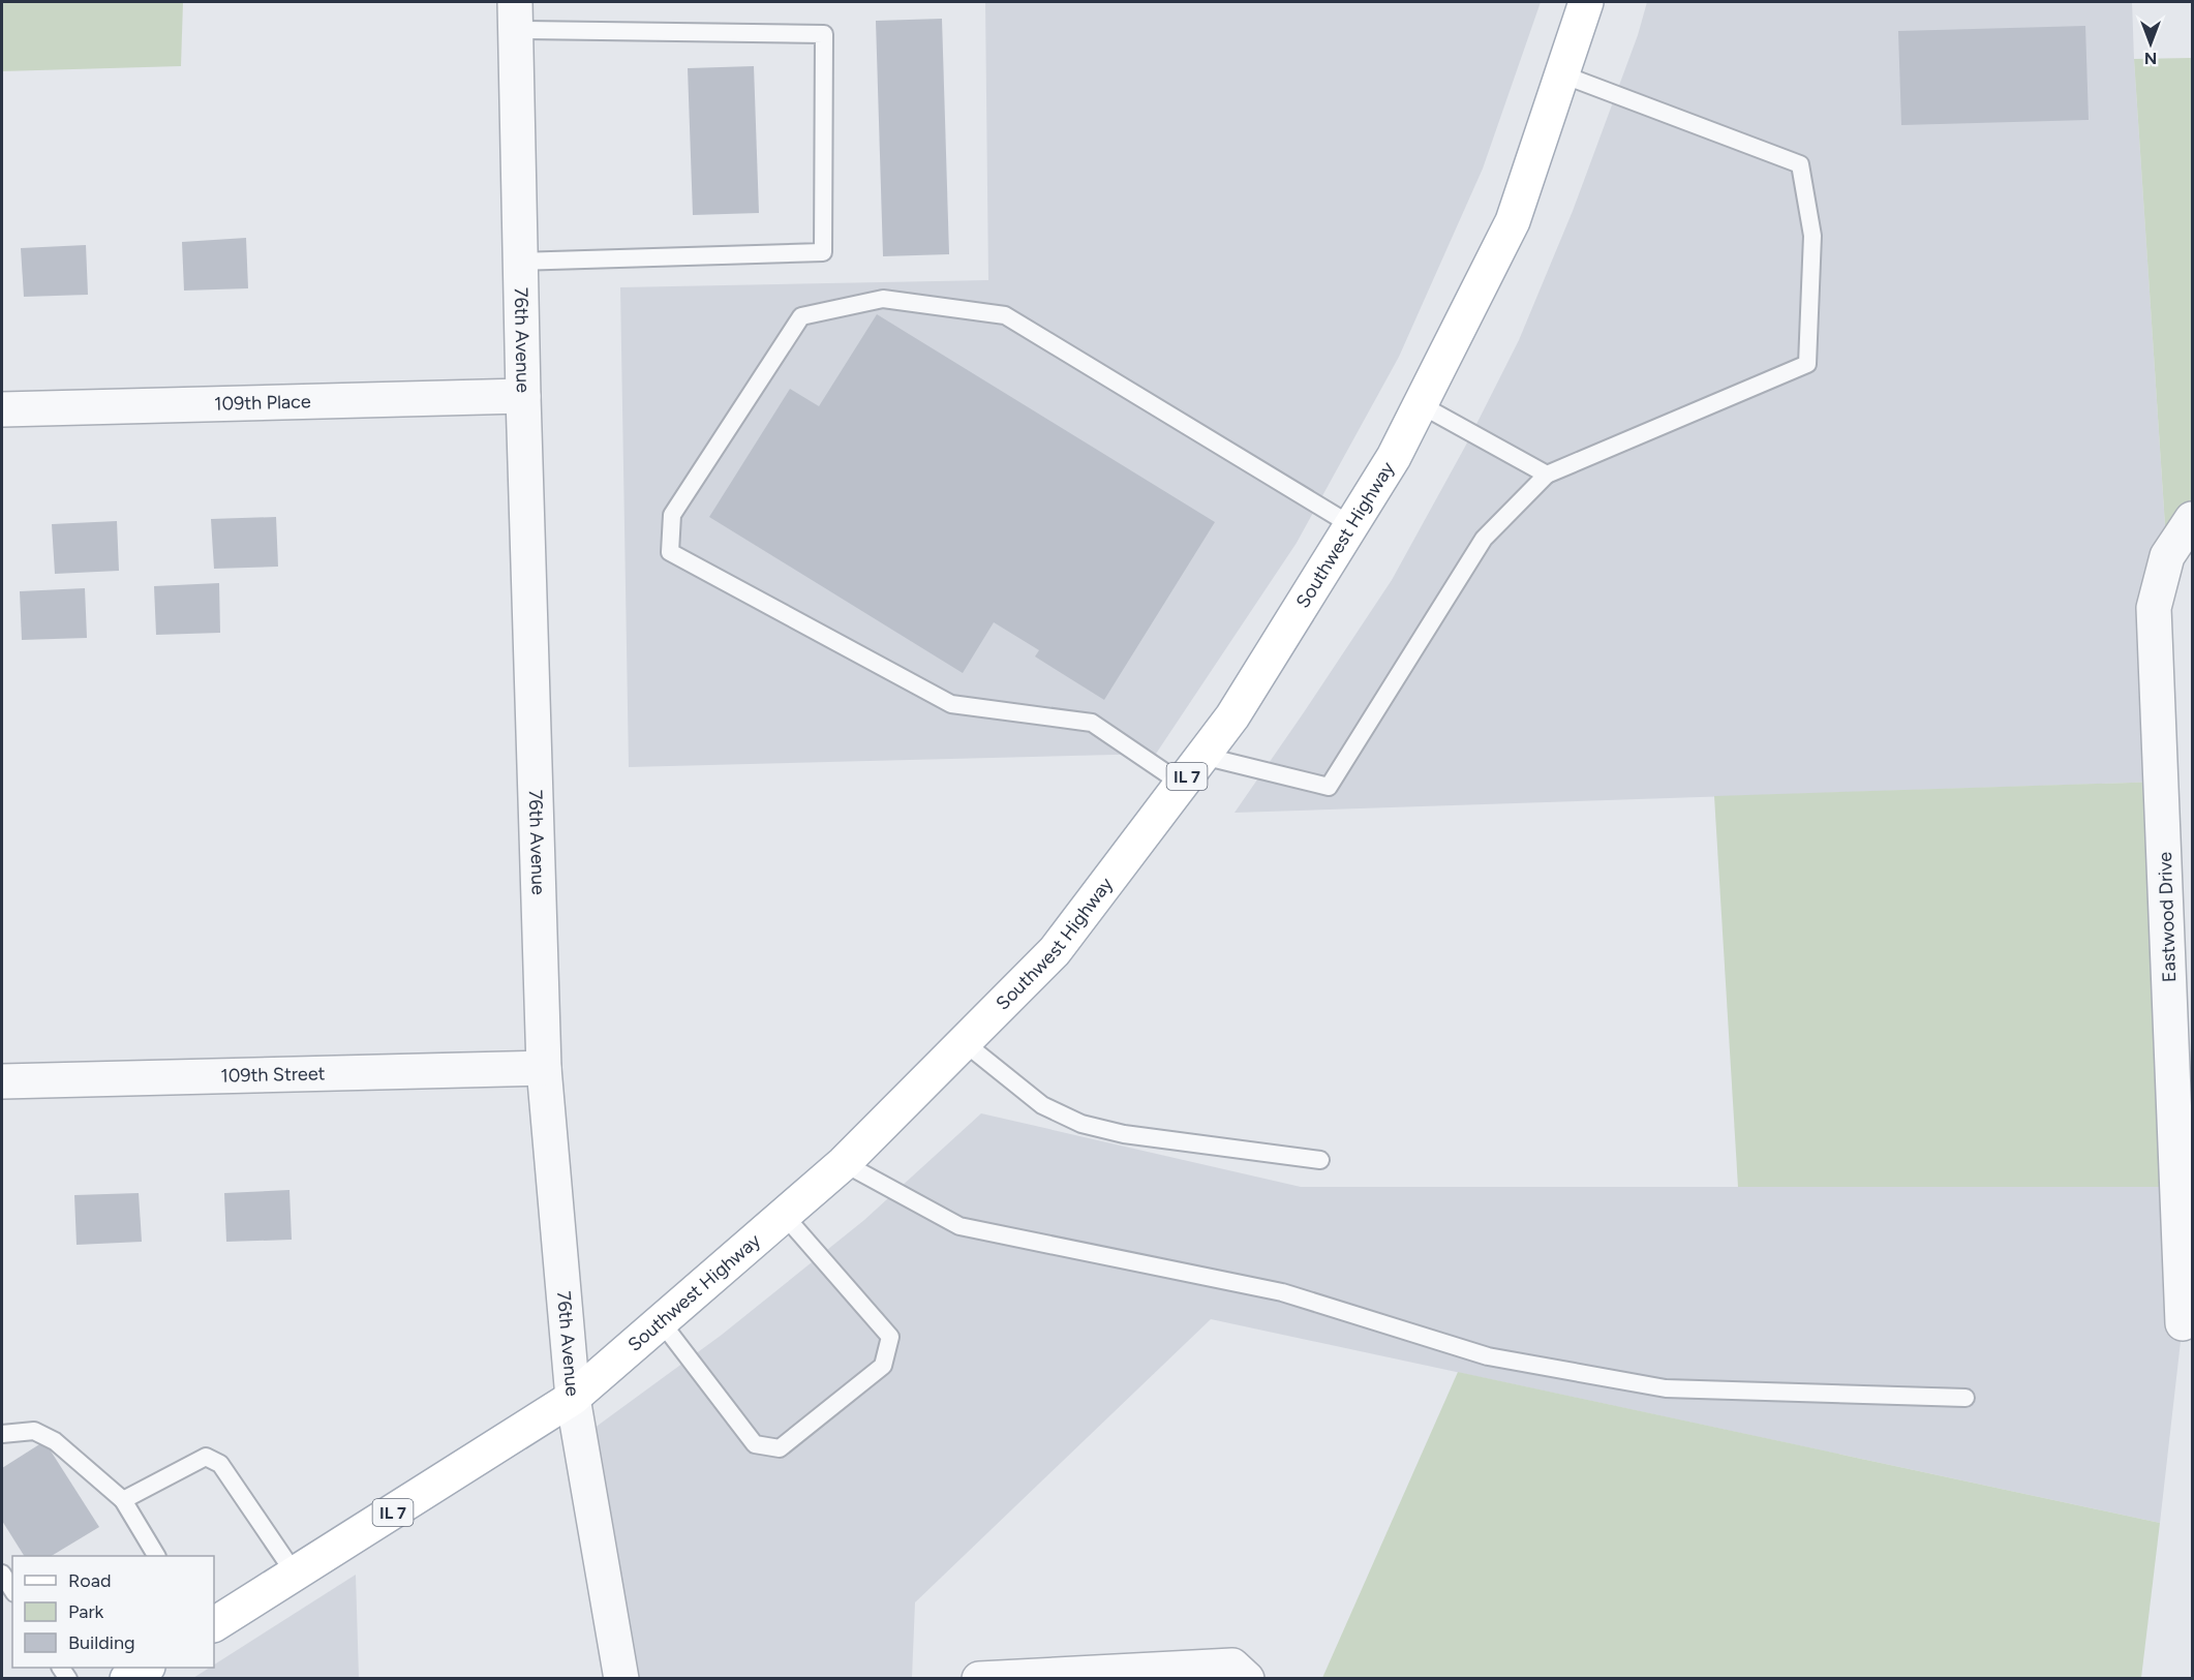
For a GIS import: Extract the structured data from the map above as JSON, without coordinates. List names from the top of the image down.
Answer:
{
  "streets": {
    "main road": ["Southwest Highway", "IL 7"],
    "street": [
      "76th Avenue",
      "109th Place",
      "Eastwood Drive",
      "109th Street"
    ]
  },
  "crossings": [
    ["76th Avenue", "109th Place"],
    ["76th Avenue", "Southwest Highway"],
    ["76th Avenue", "109th Street"]
  ],
  "legend": ["Road", "Park", "Building"],
  "north": "bottom"
}
